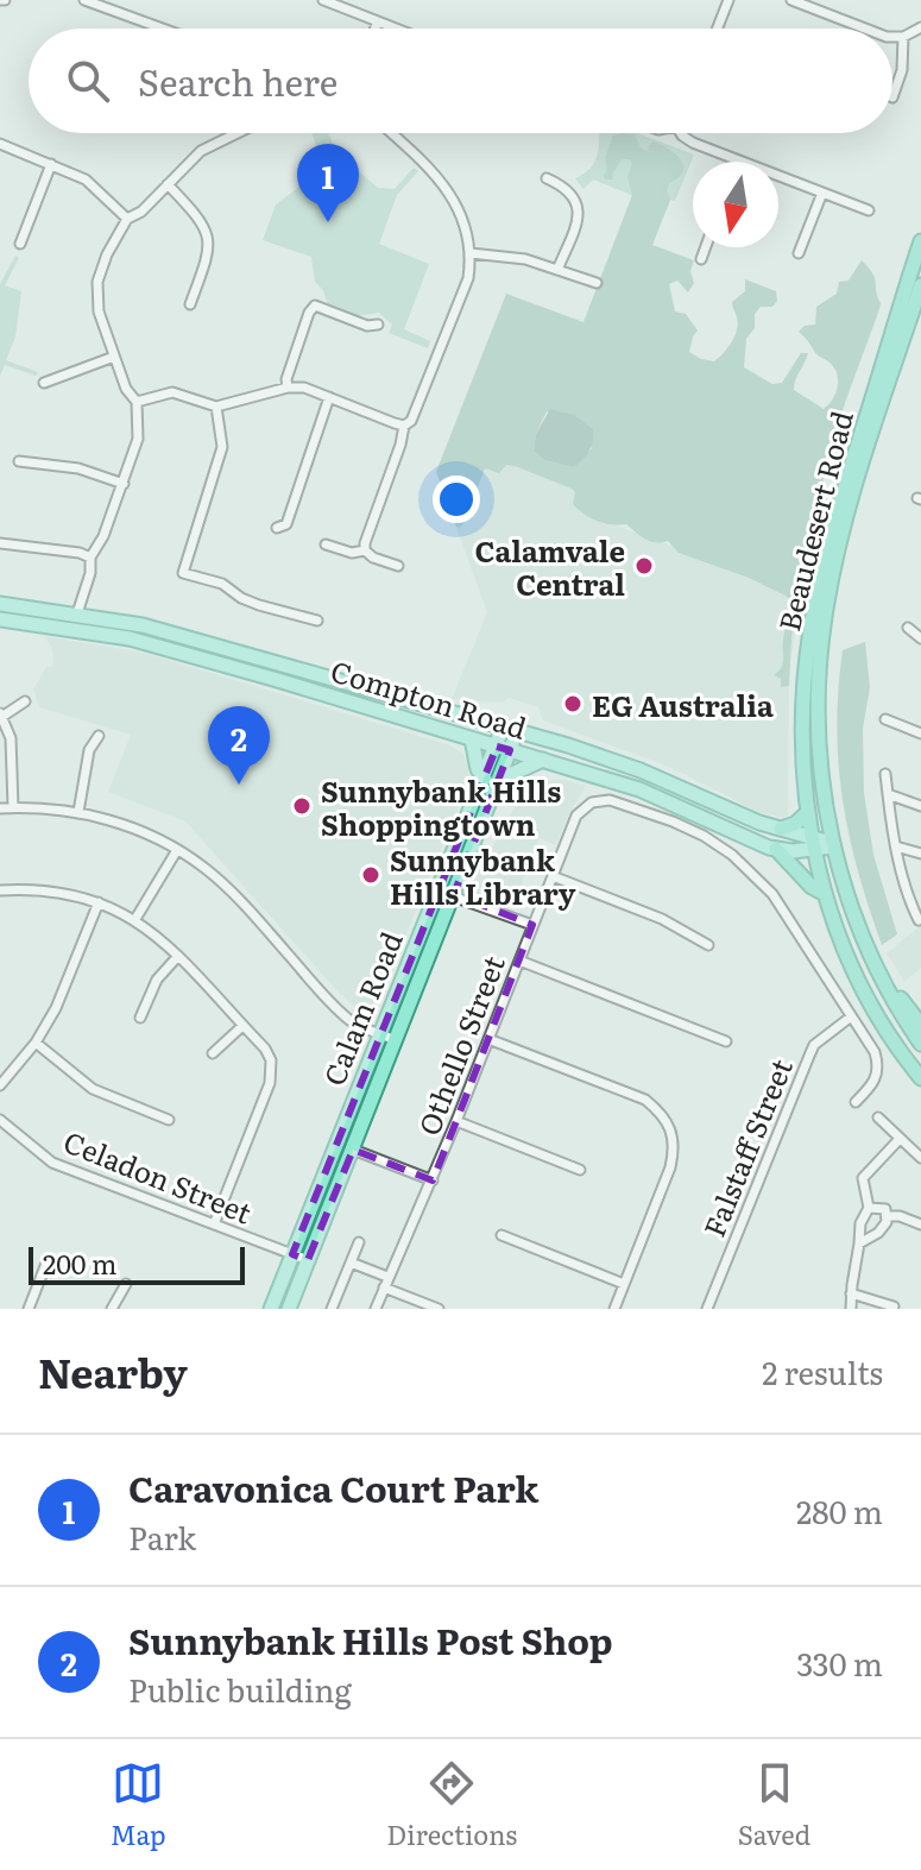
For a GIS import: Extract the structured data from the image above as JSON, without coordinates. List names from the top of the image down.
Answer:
{
  "streets": {
    "highway": ["Beaudesert Road"],
    "main road": ["Compton Road", "Calam Road"],
    "street": ["Othello Street", "Falstaff Street", "Celadon Street"]
  },
  "crossings": [
    ["Beaudesert Road", "Compton Road"],
    ["Compton Road", "Calam Road"],
    ["Calam Road", "Celadon Street"],
    ["Othello Street", "Falstaff Street"]
  ],
  "places": [
    "Calamvale Central",
    "EG Australia",
    "Sunnybank Hills Shoppingtown",
    "Sunnybank Hills Library"
  ],
  "scale_bar": "200 m",
  "north": "bottom",
  "page": {
    "search": "Search here",
    "pins": ["1", "2"],
    "scale": "200 m",
    "heading": ["Nearby", "2 results"],
    "list": [
      {
        "mark": "1",
        "name": "Caravonica Court Park",
        "note": "Park",
        "value": "280 m"
      },
      {
        "mark": "2",
        "name": "Sunnybank Hills Post Shop",
        "note": "Public building",
        "value": "330 m"
      }
    ],
    "nav": ["Map", "Directions", "Saved"]
  }
}
